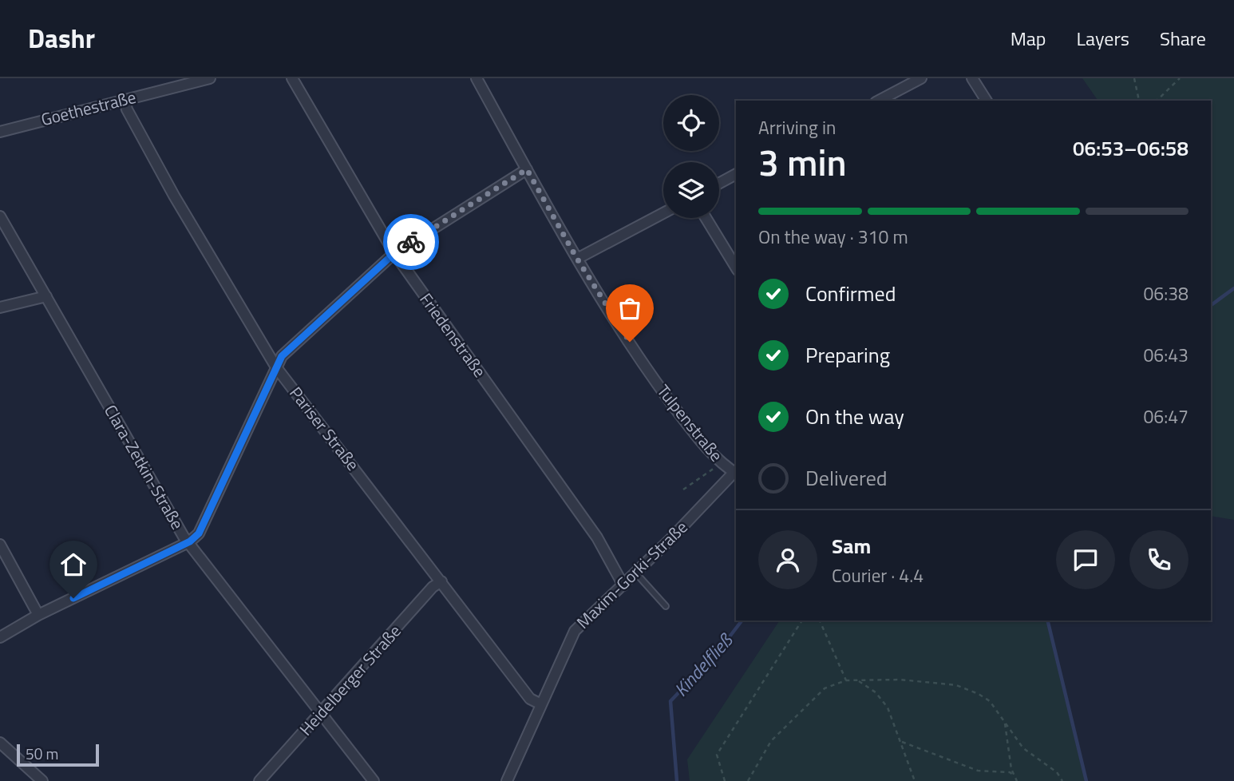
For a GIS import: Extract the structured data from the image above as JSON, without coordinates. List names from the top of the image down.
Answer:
{
  "streets": {
    "street": [
      "Goethestraße",
      "Friedenstraße",
      "Tulpenstraße",
      "Pariser Straße",
      "Clara-Zetkin-Straße",
      "Maxim-Gorki-Straße",
      "Heidelberger Straße"
    ]
  },
  "crossings": [
    ["Goethestraße", "Pariser Straße"],
    ["Friedenstraße", "Maxim-Gorki-Straße"],
    ["Tulpenstraße", "Maxim-Gorki-Straße"],
    ["Pariser Straße", "Maxim-Gorki-Straße"],
    ["Pariser Straße", "Heidelberger Straße"],
    ["Clara-Zetkin-Straße", "Heidelberger Straße"]
  ],
  "water": ["Kindelfließ"],
  "scale_bar": "50 m",
  "page": {
    "header": "Dashr",
    "nav": ["Map", "Layers", "Share"],
    "heading": ["3 min", "Arriving in", "06:53–06:58"],
    "panel": ["Sam", "Courier · 4.4"],
    "bar": "On the way · 310 m",
    "list": [
      ["Confirmed", "06:38"],
      ["Preparing", "06:43"],
      ["On the way", "06:47"],
      "Delivered"
    ],
    "scale": "50 m"
  }
}
